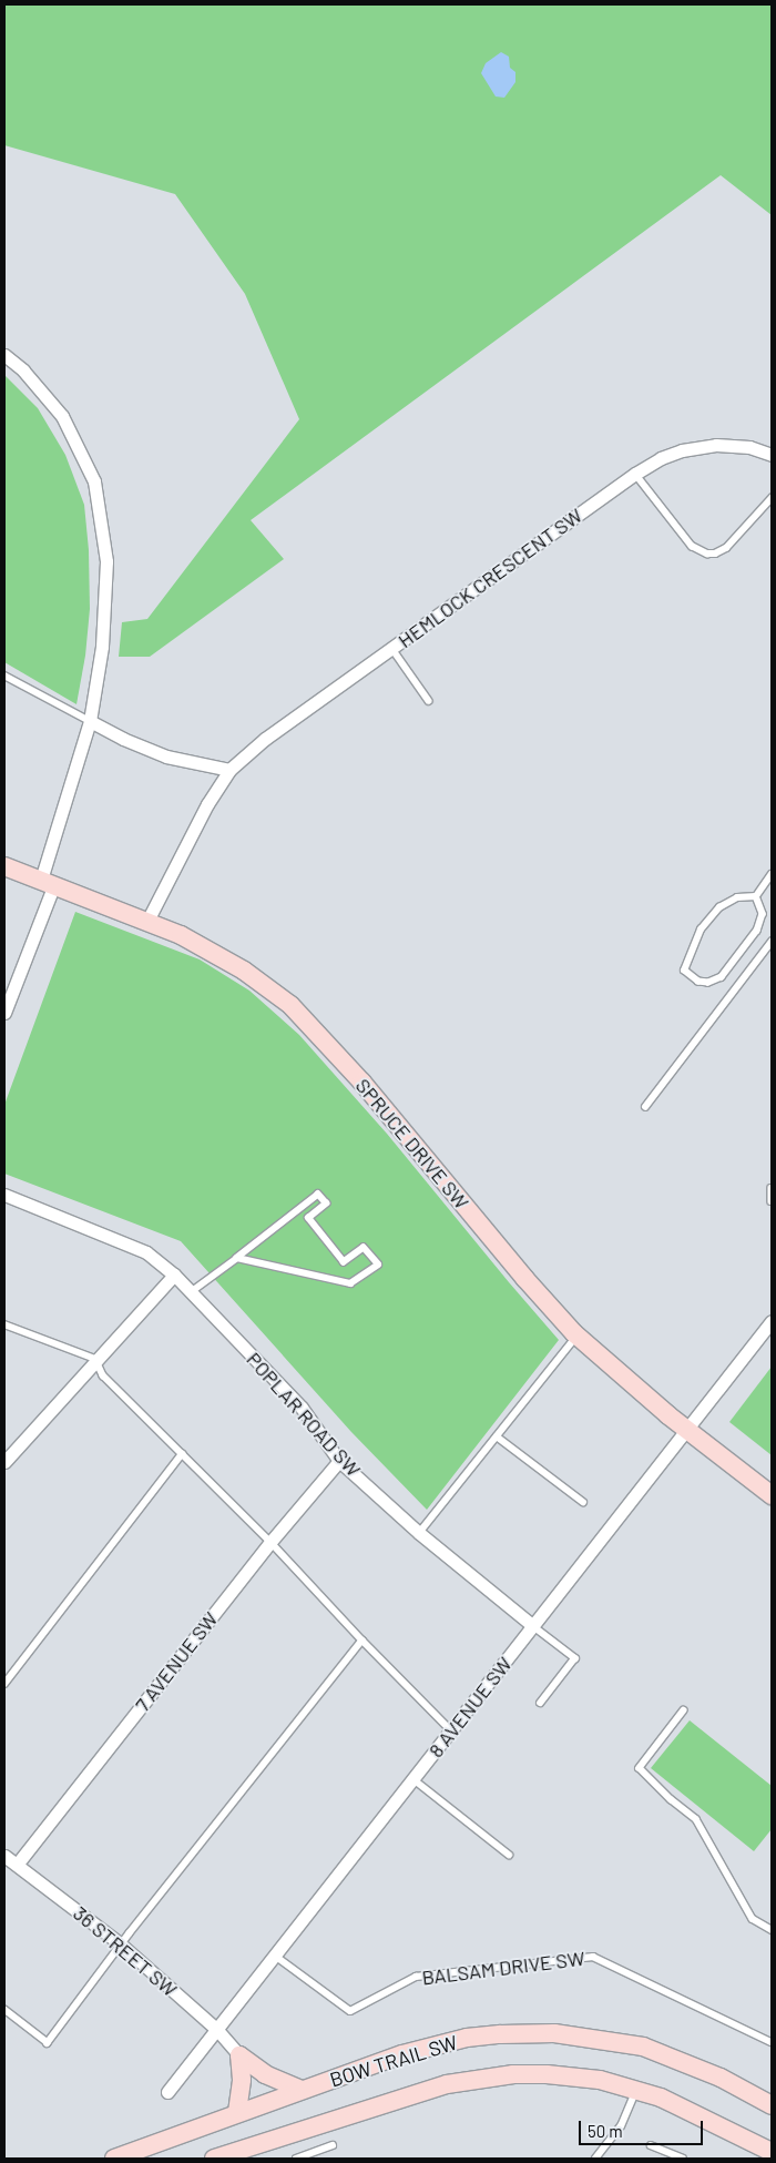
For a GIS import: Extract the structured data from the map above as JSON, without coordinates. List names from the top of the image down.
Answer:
{
  "streets": {
    "main road": ["SPRUCE DRIVE SW", "36 STREET SW", "BOW TRAIL SW"],
    "street": [
      "HEMLOCK CRESCENT SW",
      "POPLAR ROAD SW",
      "7 AVENUE SW",
      "8 AVENUE SW"
    ],
    "lane": ["BALSAM DRIVE SW"]
  },
  "crossings": [
    ["HEMLOCK CRESCENT SW", "SPRUCE DRIVE SW"],
    ["SPRUCE DRIVE SW", "8 AVENUE SW"],
    ["POPLAR ROAD SW", "7 AVENUE SW"],
    ["POPLAR ROAD SW", "8 AVENUE SW"],
    ["7 AVENUE SW", "36 STREET SW"],
    ["8 AVENUE SW", "36 STREET SW"],
    ["8 AVENUE SW", "BALSAM DRIVE SW"],
    ["36 STREET SW", "BOW TRAIL SW"]
  ],
  "scale_bar": "50 m"
}
